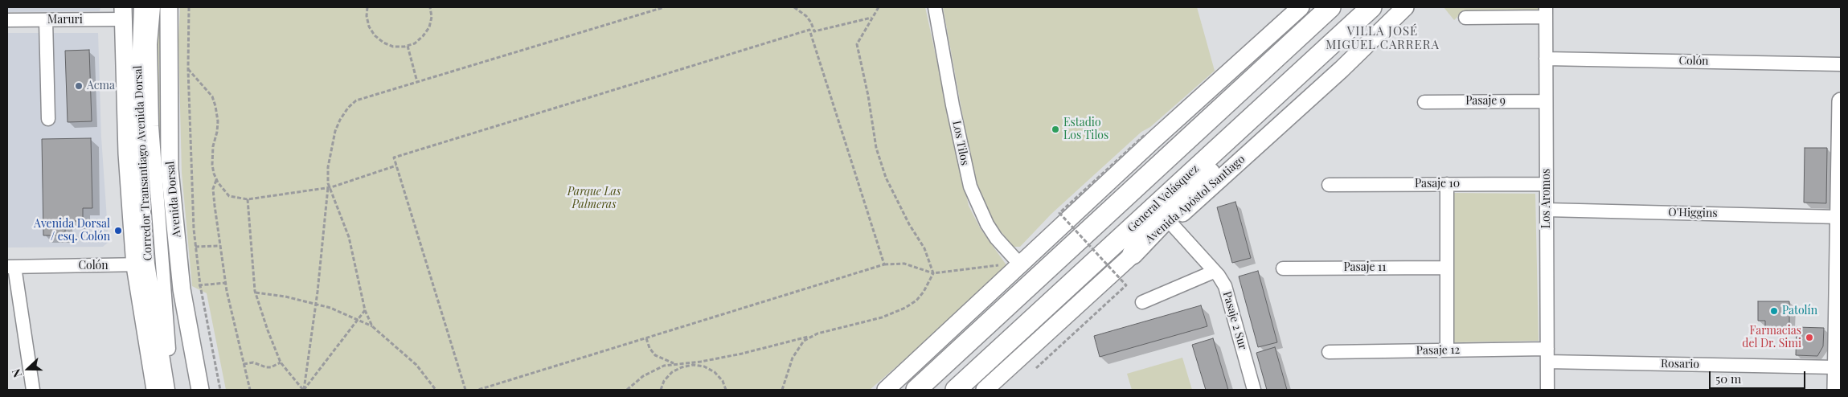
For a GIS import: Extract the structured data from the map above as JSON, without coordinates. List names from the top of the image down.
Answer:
{
  "streets": {
    "highway": ["General Velásquez"],
    "main road": ["Avenida Dorsal", "Avenida Apóstol Santiago"],
    "street": [
      "Maruri",
      "Colón",
      "Pasaje 9",
      "Los Tilos",
      "Corredor Transantiago Avenida Dorsal",
      "Pasaje 10",
      "Los Aromos",
      "O'Higgins",
      "Pasaje 11",
      "Pasaje 2 Sur",
      "Pasaje 12",
      "Rosario"
    ]
  },
  "crossings": [
    ["Colón", "Corredor Transantiago Avenida Dorsal"],
    ["Colón", "Los Aromos"],
    ["Colón", "Avenida Dorsal"],
    ["Pasaje 9", "Los Aromos"],
    ["Pasaje 10", "Los Aromos"],
    ["Los Aromos", "O'Higgins"],
    ["Los Aromos", "Pasaje 12"],
    ["Los Aromos", "Rosario"],
    ["Avenida Apóstol Santiago", "Pasaje 2 Sur"],
    ["Pasaje 12", "Rosario"]
  ],
  "districts": ["VILLA JOSÉ MIGUEL CARRERA"],
  "parks": ["Parque Las Palmeras"],
  "places": [
    "Acma",
    "Estadio Los Tilos",
    "Avenida Dorsal / esq. Colón",
    "Patolín",
    "Farmacias del Dr. Simi"
  ],
  "scale_bar": "50 m",
  "north": "left"
}
